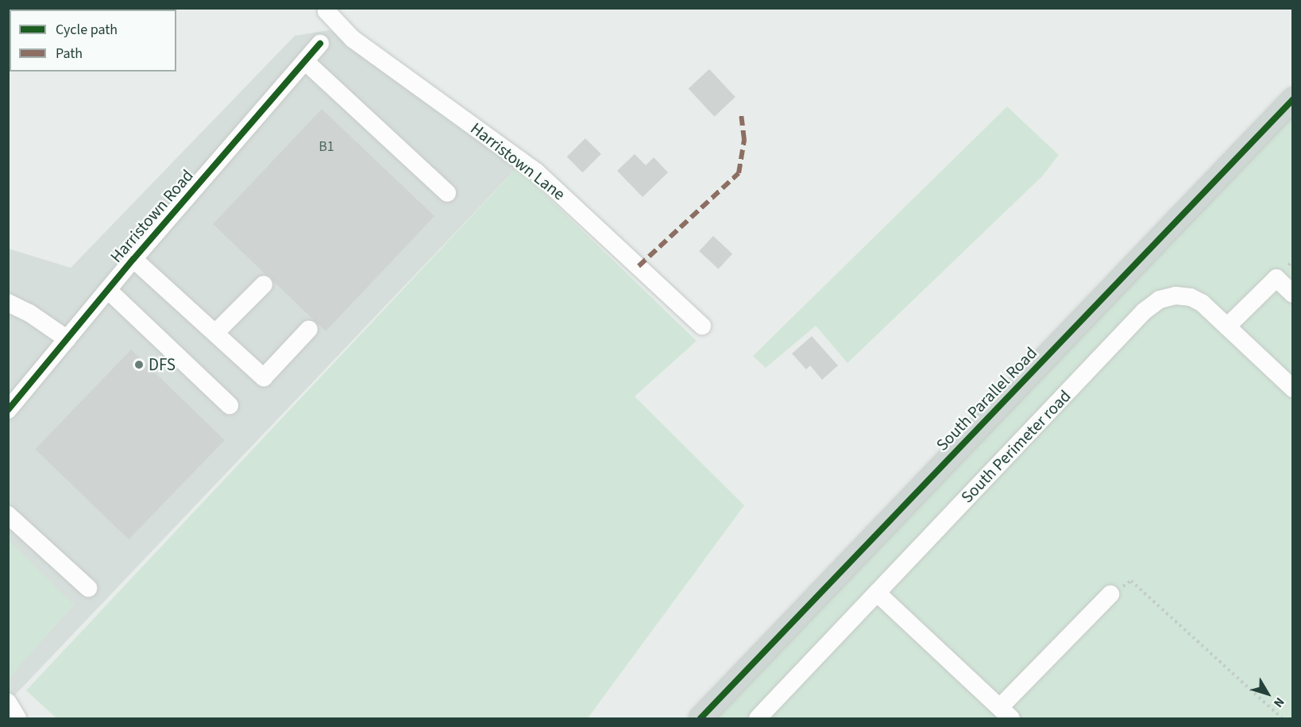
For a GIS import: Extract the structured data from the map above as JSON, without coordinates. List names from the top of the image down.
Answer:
{
  "streets": {
    "main road": ["South Parallel Road"],
    "street": ["Harristown Lane", "Harristown Road", "South Perimeter road"]
  },
  "places": ["DFS"],
  "house_numbers": ["B1"],
  "legend": ["Cycle path", "Path"],
  "north": "bottom right"
}
